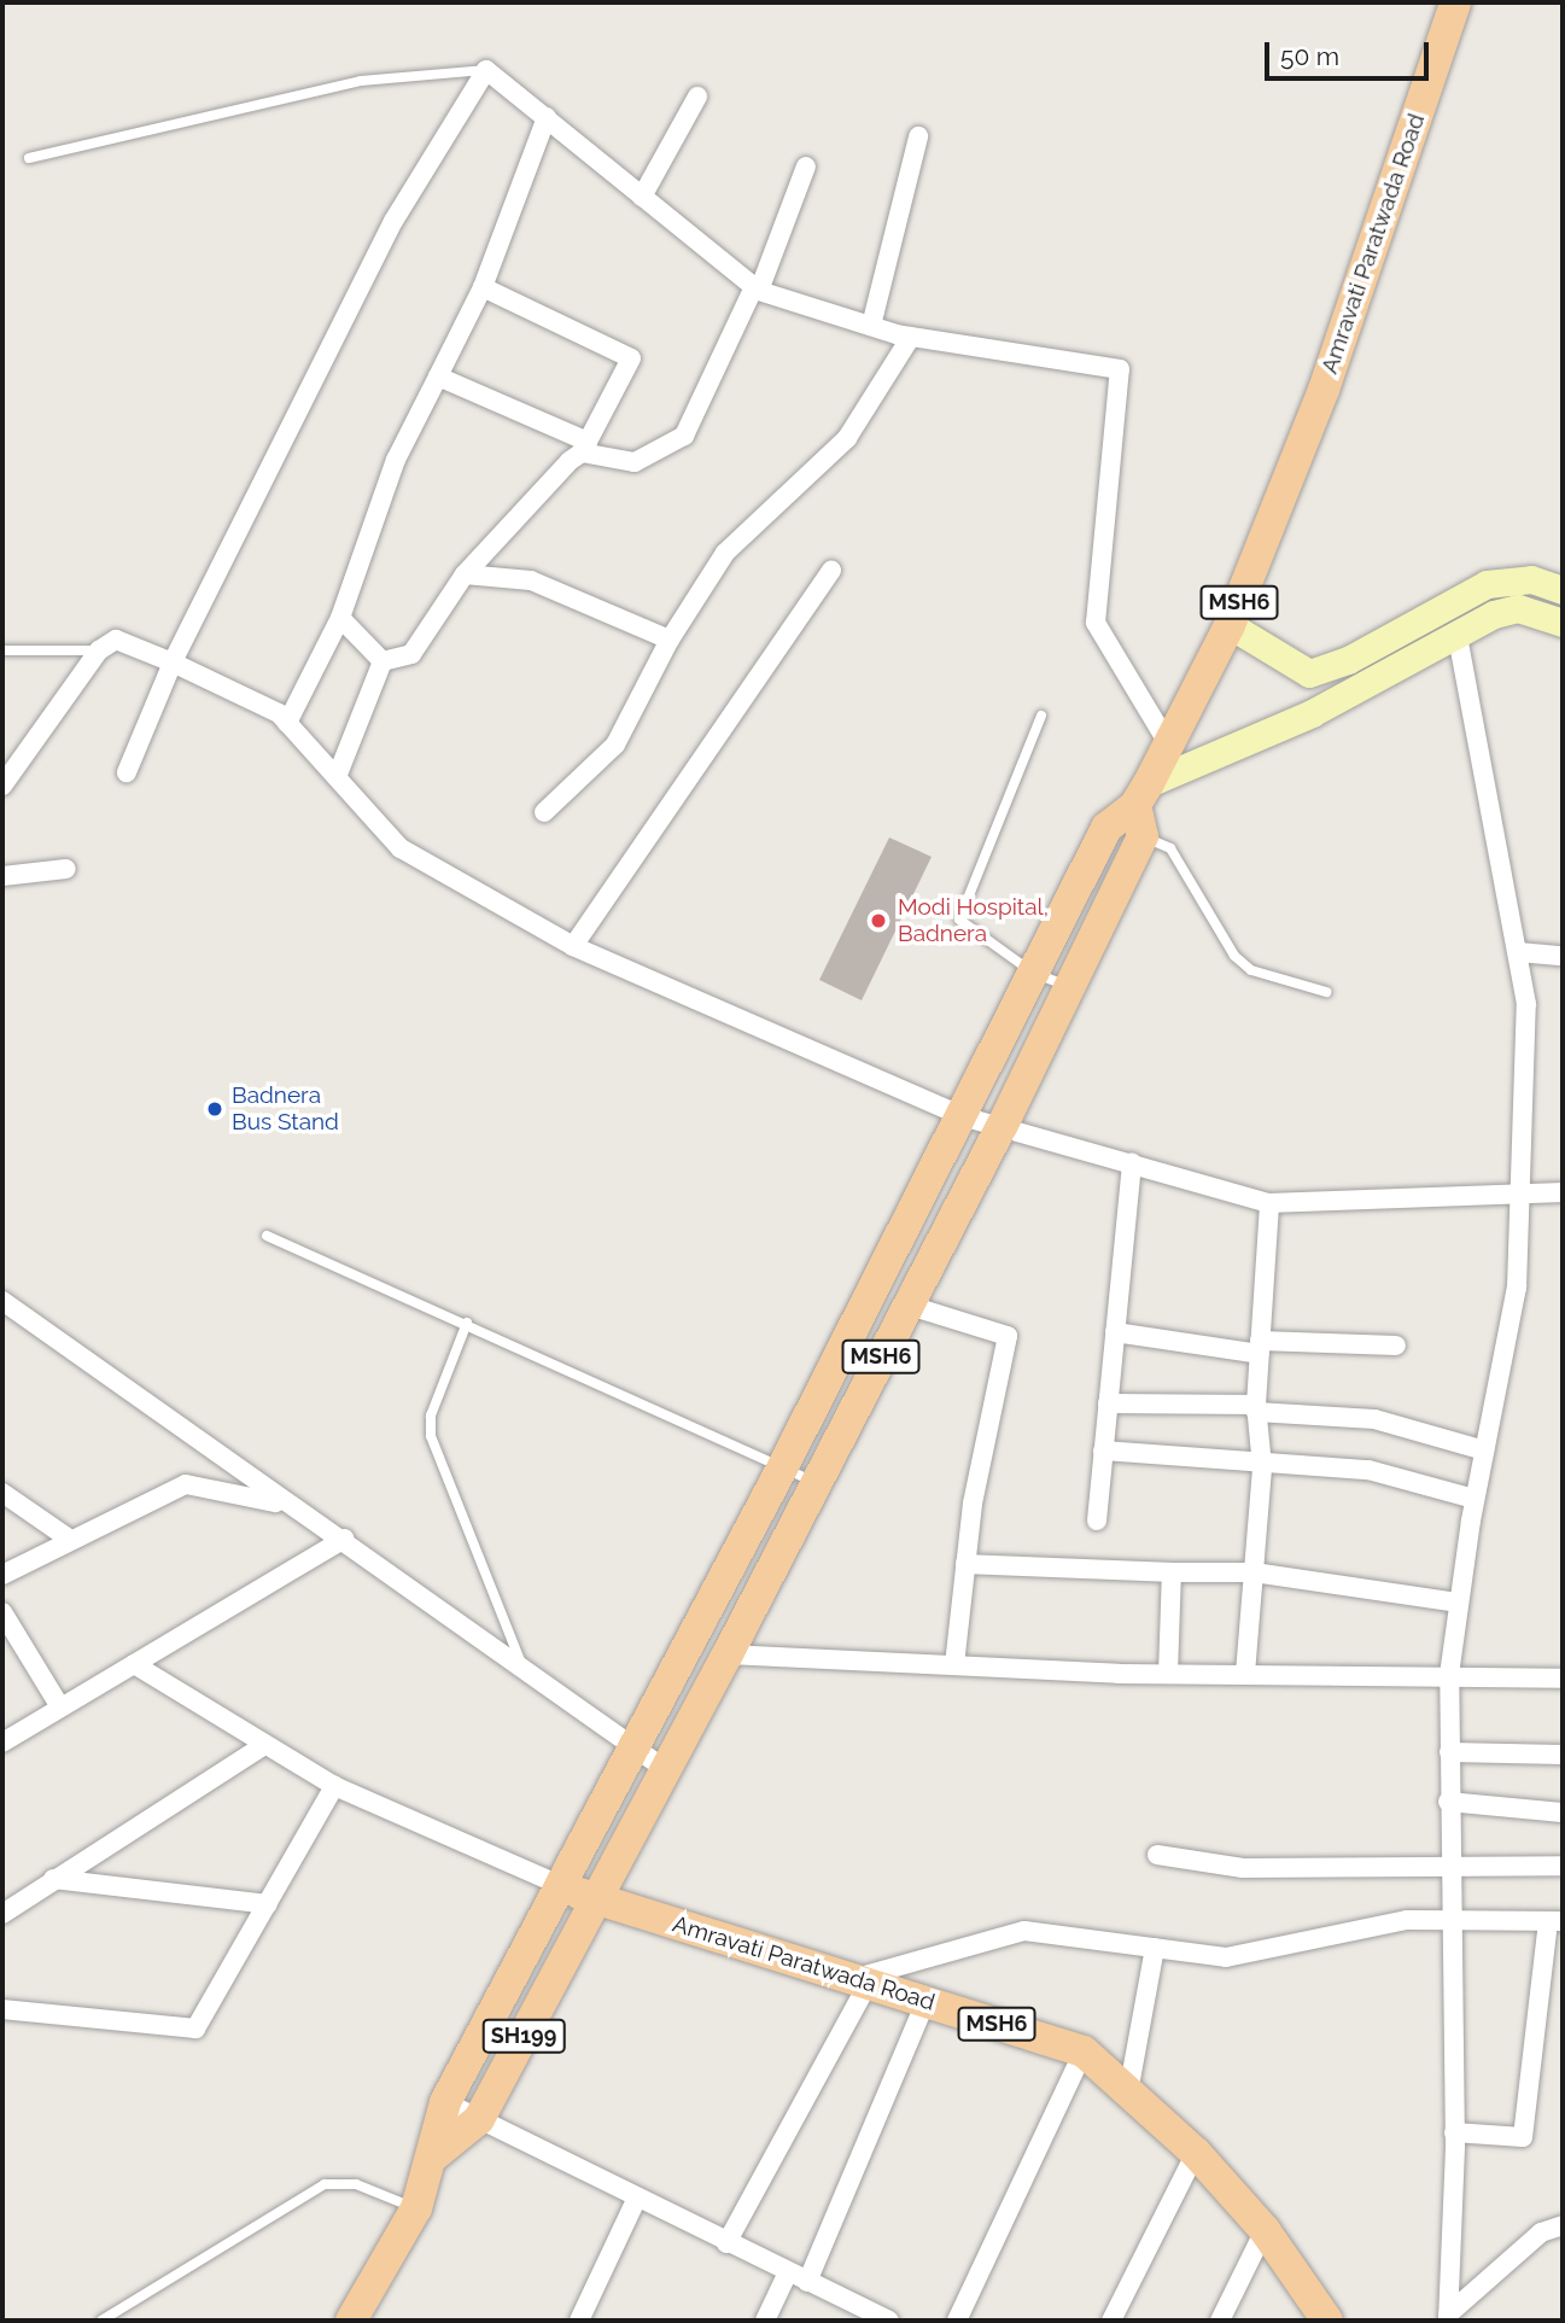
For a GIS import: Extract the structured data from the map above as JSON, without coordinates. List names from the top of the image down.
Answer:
{
  "streets": {
    "main road": ["Amravati Paratwada Road", "MSH6", "SH199"]
  },
  "crossings": [
    ["Amravati Paratwada Road", "MSH6"],
    ["Amravati Paratwada Road", "SH199"],
    ["MSH6", "SH199"]
  ],
  "places": ["Modi Hospital, Badnera", "Badnera Bus Stand"],
  "scale_bar": "50 m"
}
